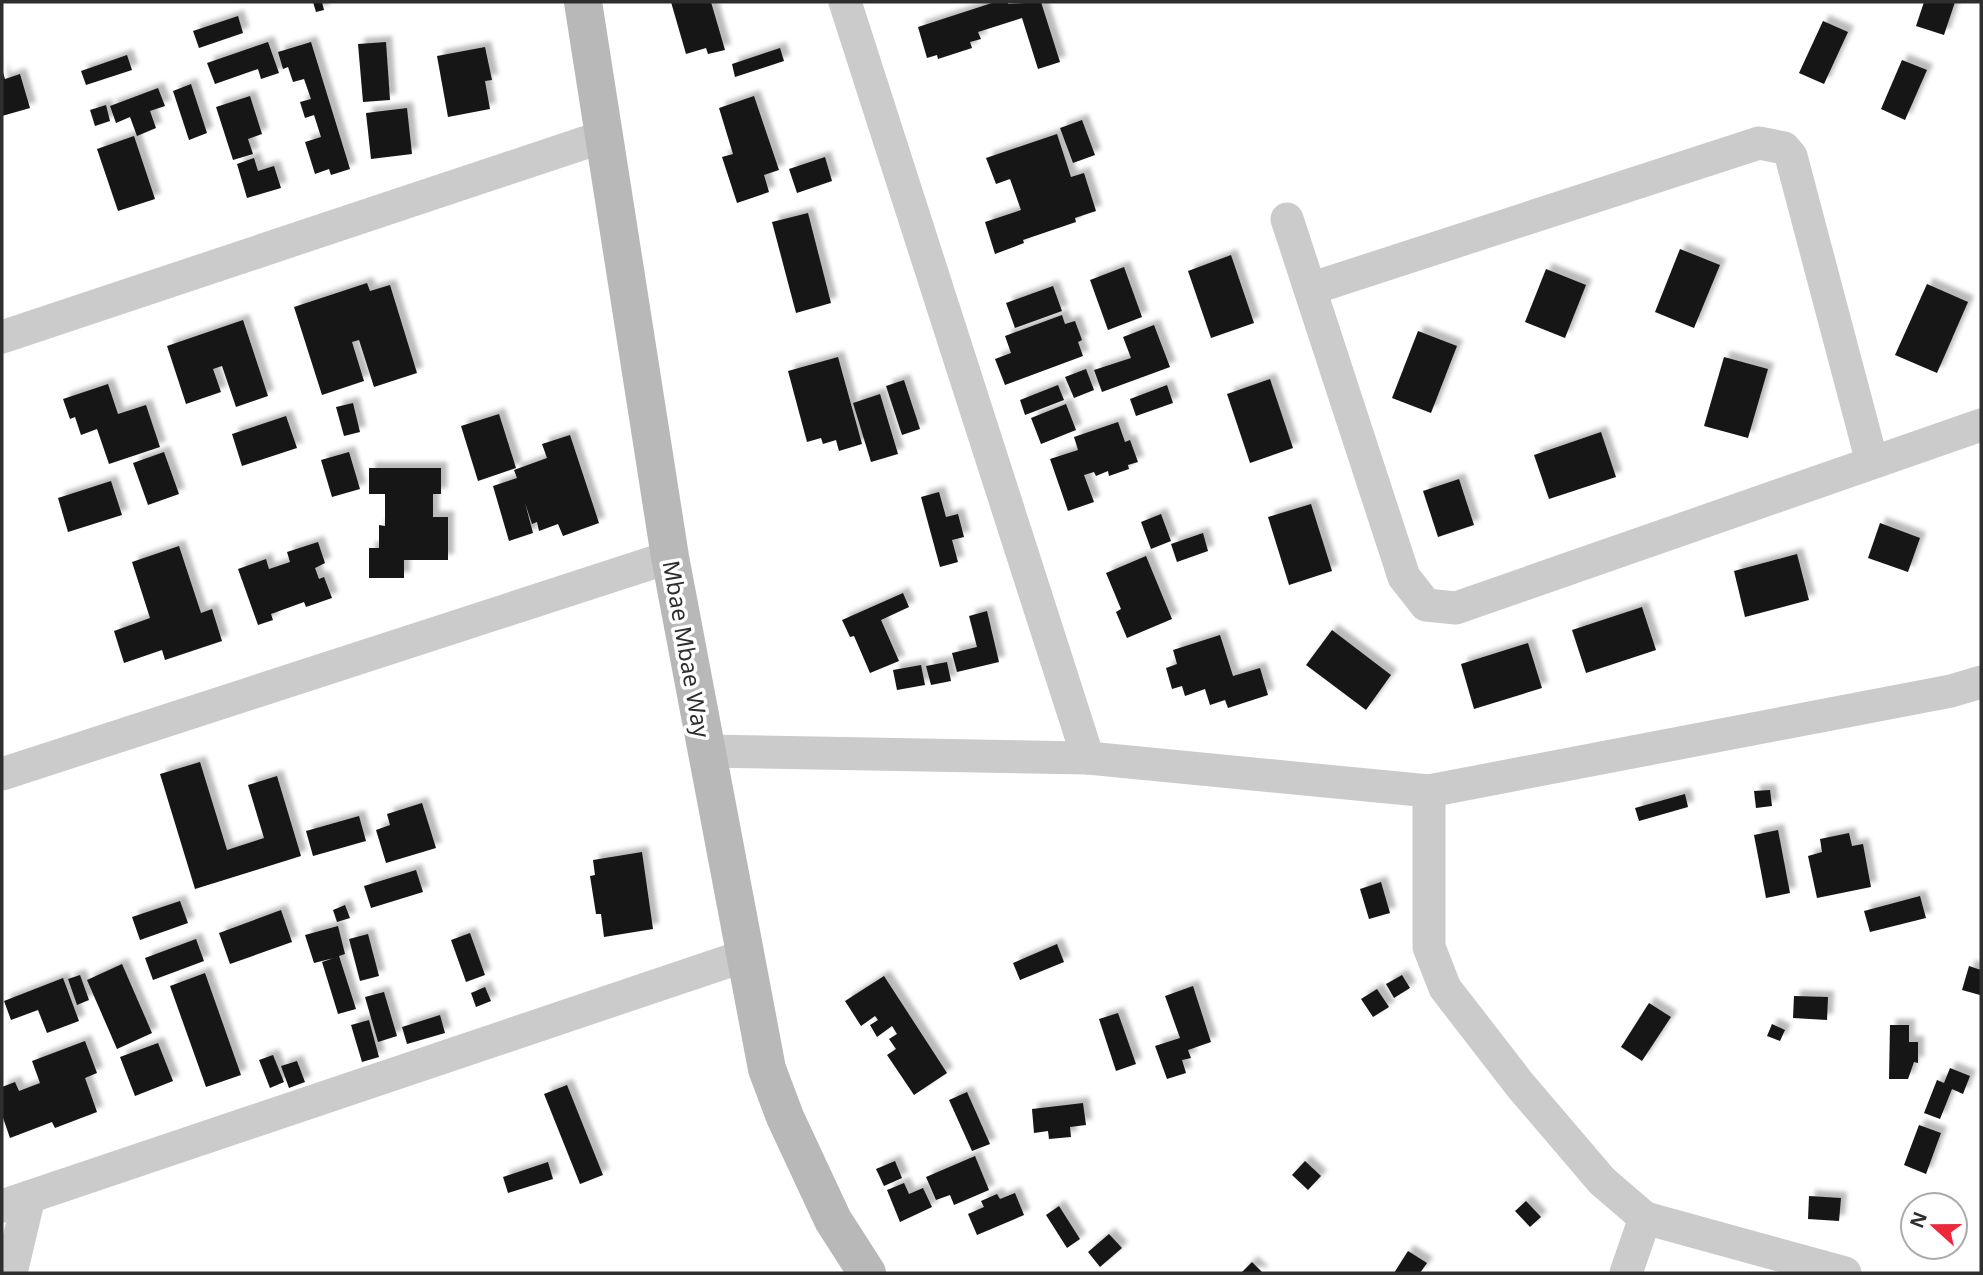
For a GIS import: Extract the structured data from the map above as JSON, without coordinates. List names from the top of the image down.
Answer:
{
  "streets": {
    "street": ["Mbae Mbae Way"]
  },
  "north": "left"
}
